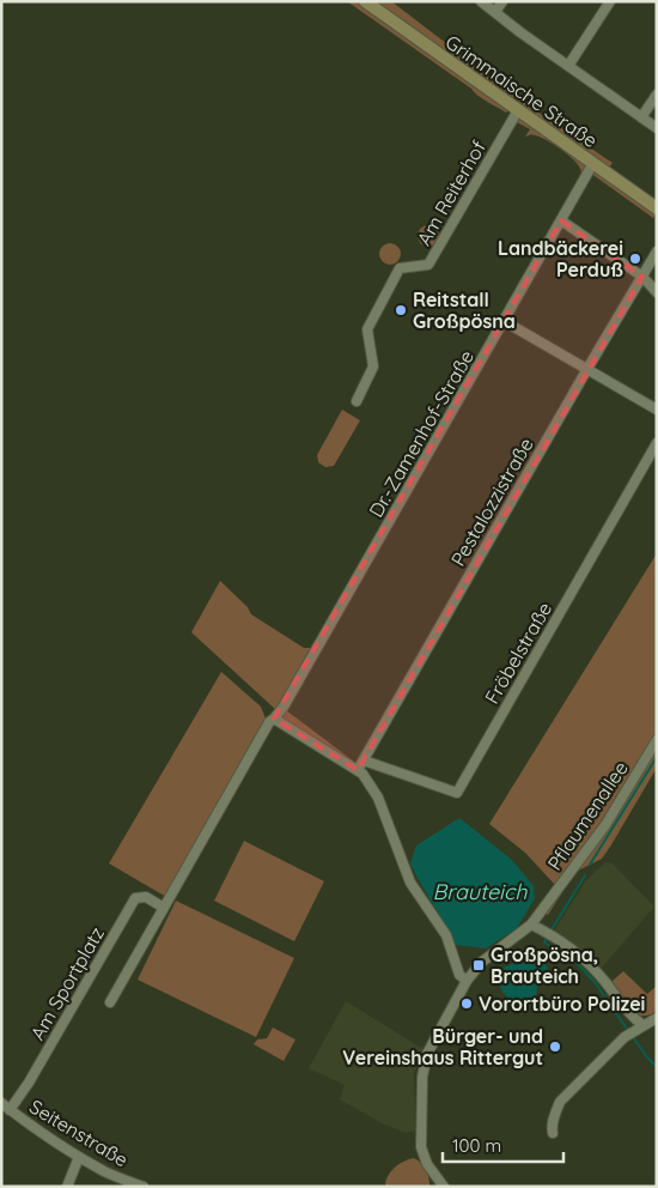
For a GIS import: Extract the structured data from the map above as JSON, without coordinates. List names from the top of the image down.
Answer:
{
  "streets": {
    "main road": ["Grimmaische Straße"],
    "street": [
      "Am Reiterhof",
      "Dr.-Zamenhof-Straße",
      "Pestalozzistraße",
      "Fröbelstraße",
      "Pflaumenallee",
      "Am Sportplatz",
      "Seitenstraße"
    ]
  },
  "crossings": [
    ["Grimmaische Straße", "Am Reiterhof"],
    ["Grimmaische Straße", "Dr.-Zamenhof-Straße"],
    ["Pestalozzistraße", "Fröbelstraße"],
    ["Am Sportplatz", "Seitenstraße"]
  ],
  "water": ["Brauteich"],
  "places": {
    "other": [
      "Landbäckerei Perduß",
      "Reitstall Großpösna",
      "Vorortbüro Polizei",
      "Bürger- und Vereinshaus Rittergut"
    ],
    "transit": ["Großpösna, Brauteich"]
  },
  "scale_bar": "100 m"
}
